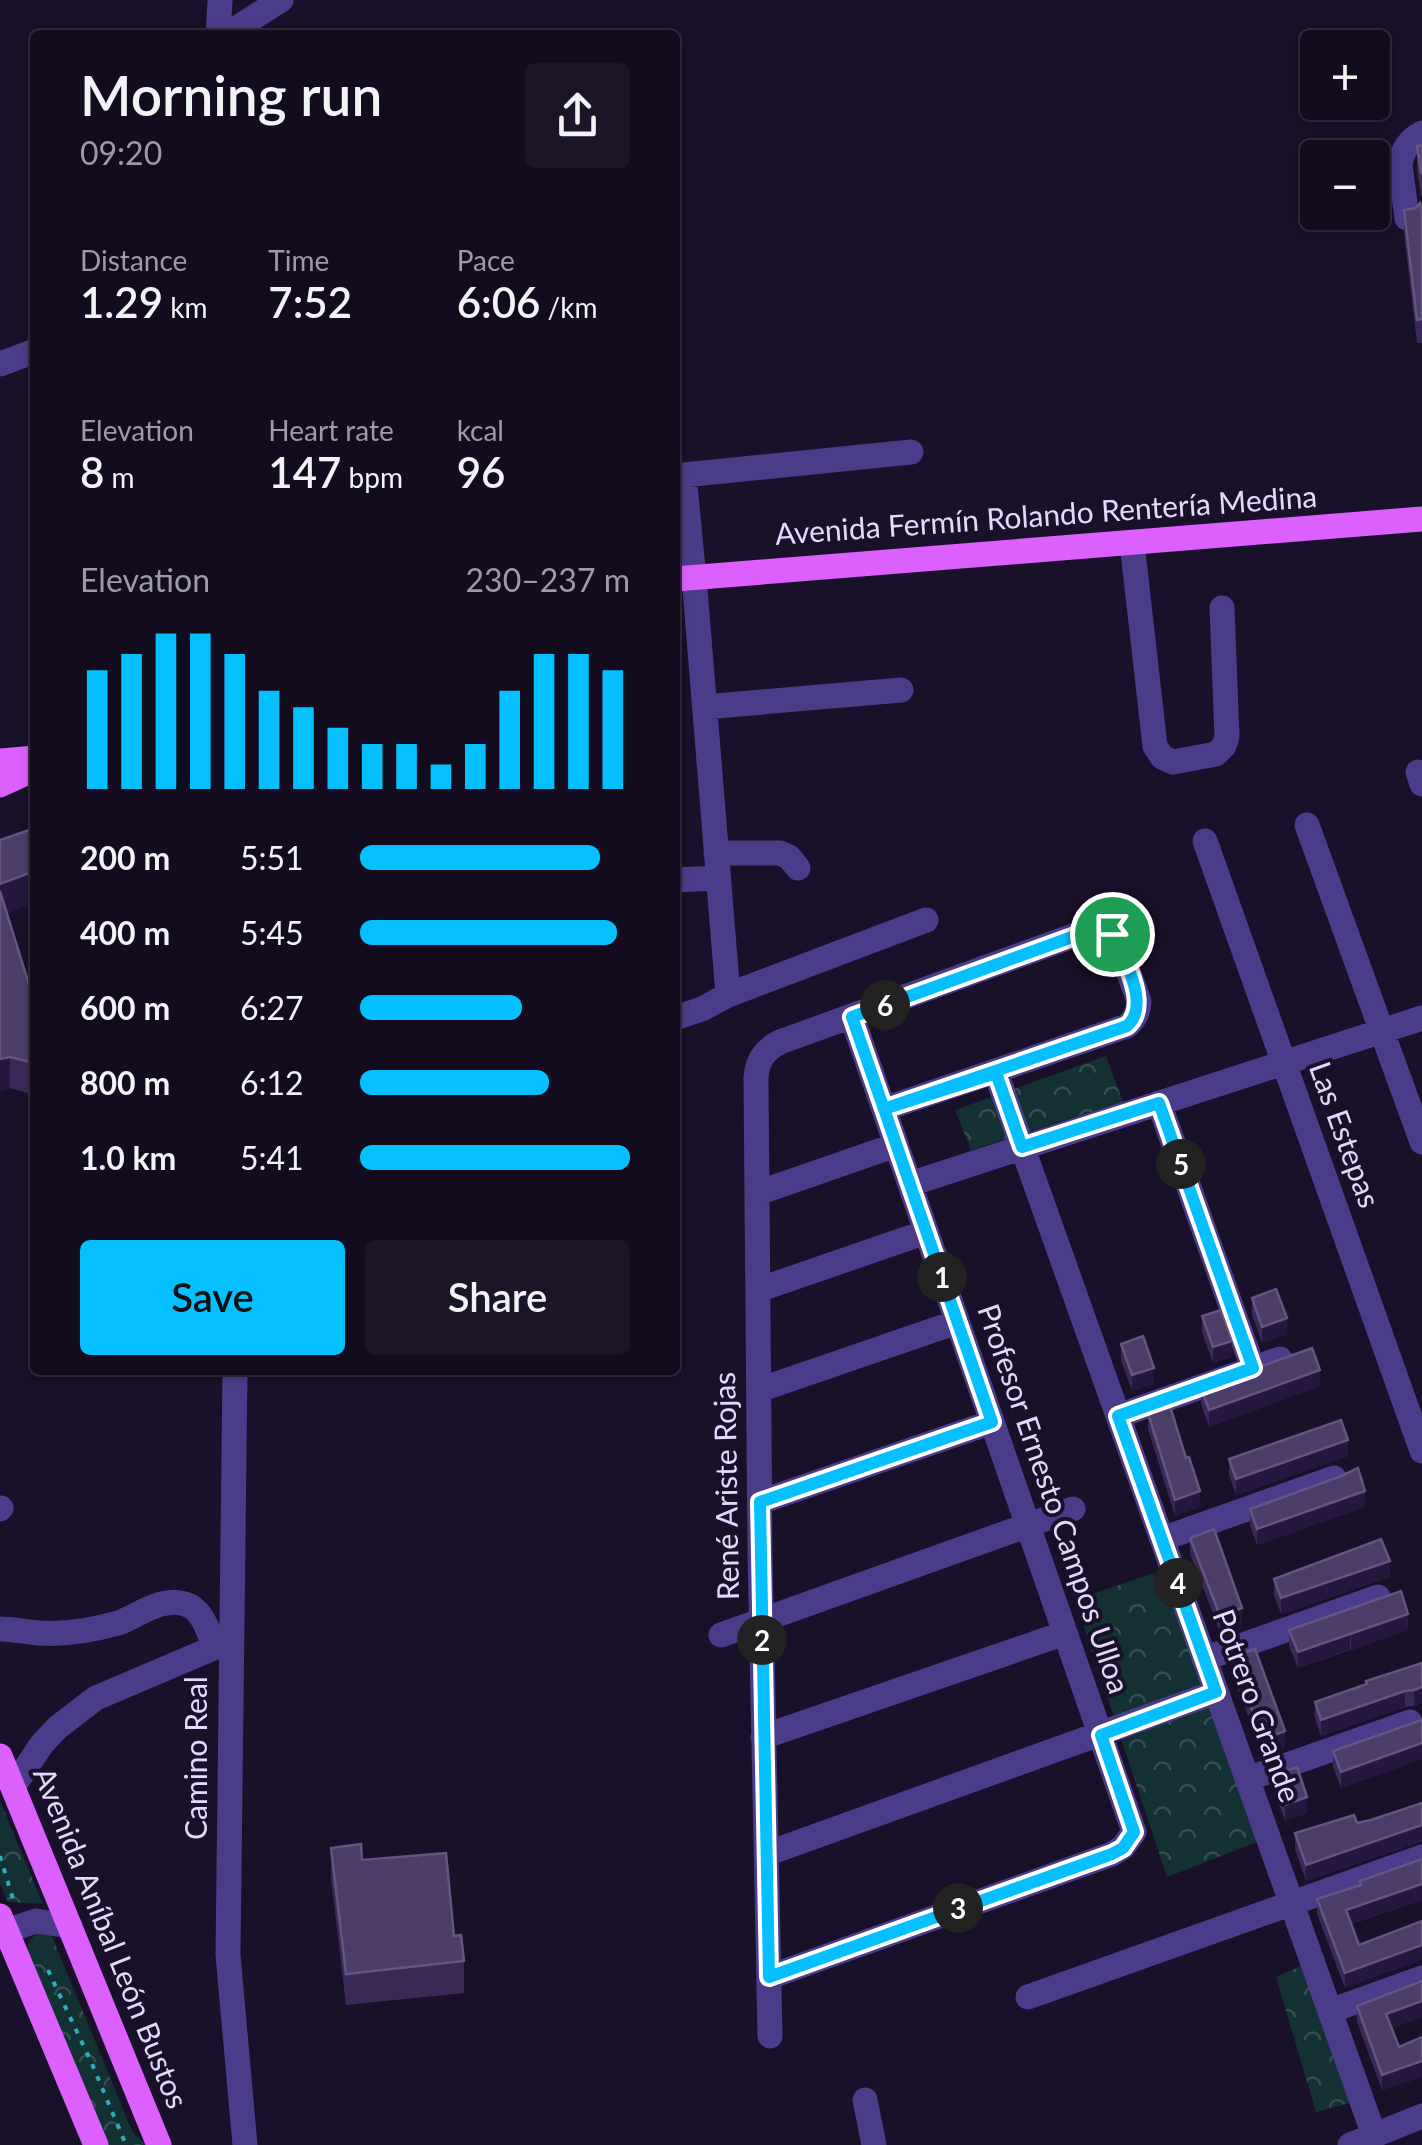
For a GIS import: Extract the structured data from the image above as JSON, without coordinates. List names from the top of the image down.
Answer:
{
  "streets": {
    "main road": ["Avenida Fermín Rolando Rentería Medina", "Avenida Aníbal León Bustos"],
    "street": [
      "Las Estepas",
      "René Ariste Rojas",
      "Profesor Ernesto Campos Ulloa",
      "Potrero Grande",
      "Camino Real"
    ]
  },
  "crossings": [
    ["René Ariste Rojas", "Profesor Ernesto Campos Ulloa"]
  ],
  "page": {
    "map_buttons": ["+", "−"],
    "heading": ["Morning run", "09:20"],
    "stats": [
      ["Distance", "1.29 km"],
      ["Time", "7:52"],
      ["Pace", "6:06 /km"],
      ["Elevation", "8 m"],
      ["Heart rate", "147 bpm"],
      ["kcal", "96"]
    ],
    "chart": ["Elevation", "230–237 m"],
    "list": [
      {
        "name": "200 m",
        "note": "5:51"
      },
      {
        "name": "400 m",
        "note": "5:45"
      },
      {
        "name": "600 m",
        "note": "6:27"
      },
      {
        "name": "800 m",
        "note": "6:12"
      },
      {
        "name": "1.0 km",
        "note": "5:41"
      }
    ],
    "pins": [
      "6",
      "5",
      "1",
      "4",
      "2",
      "3"
    ],
    "buttons": ["Save", "Share"]
  }
}
